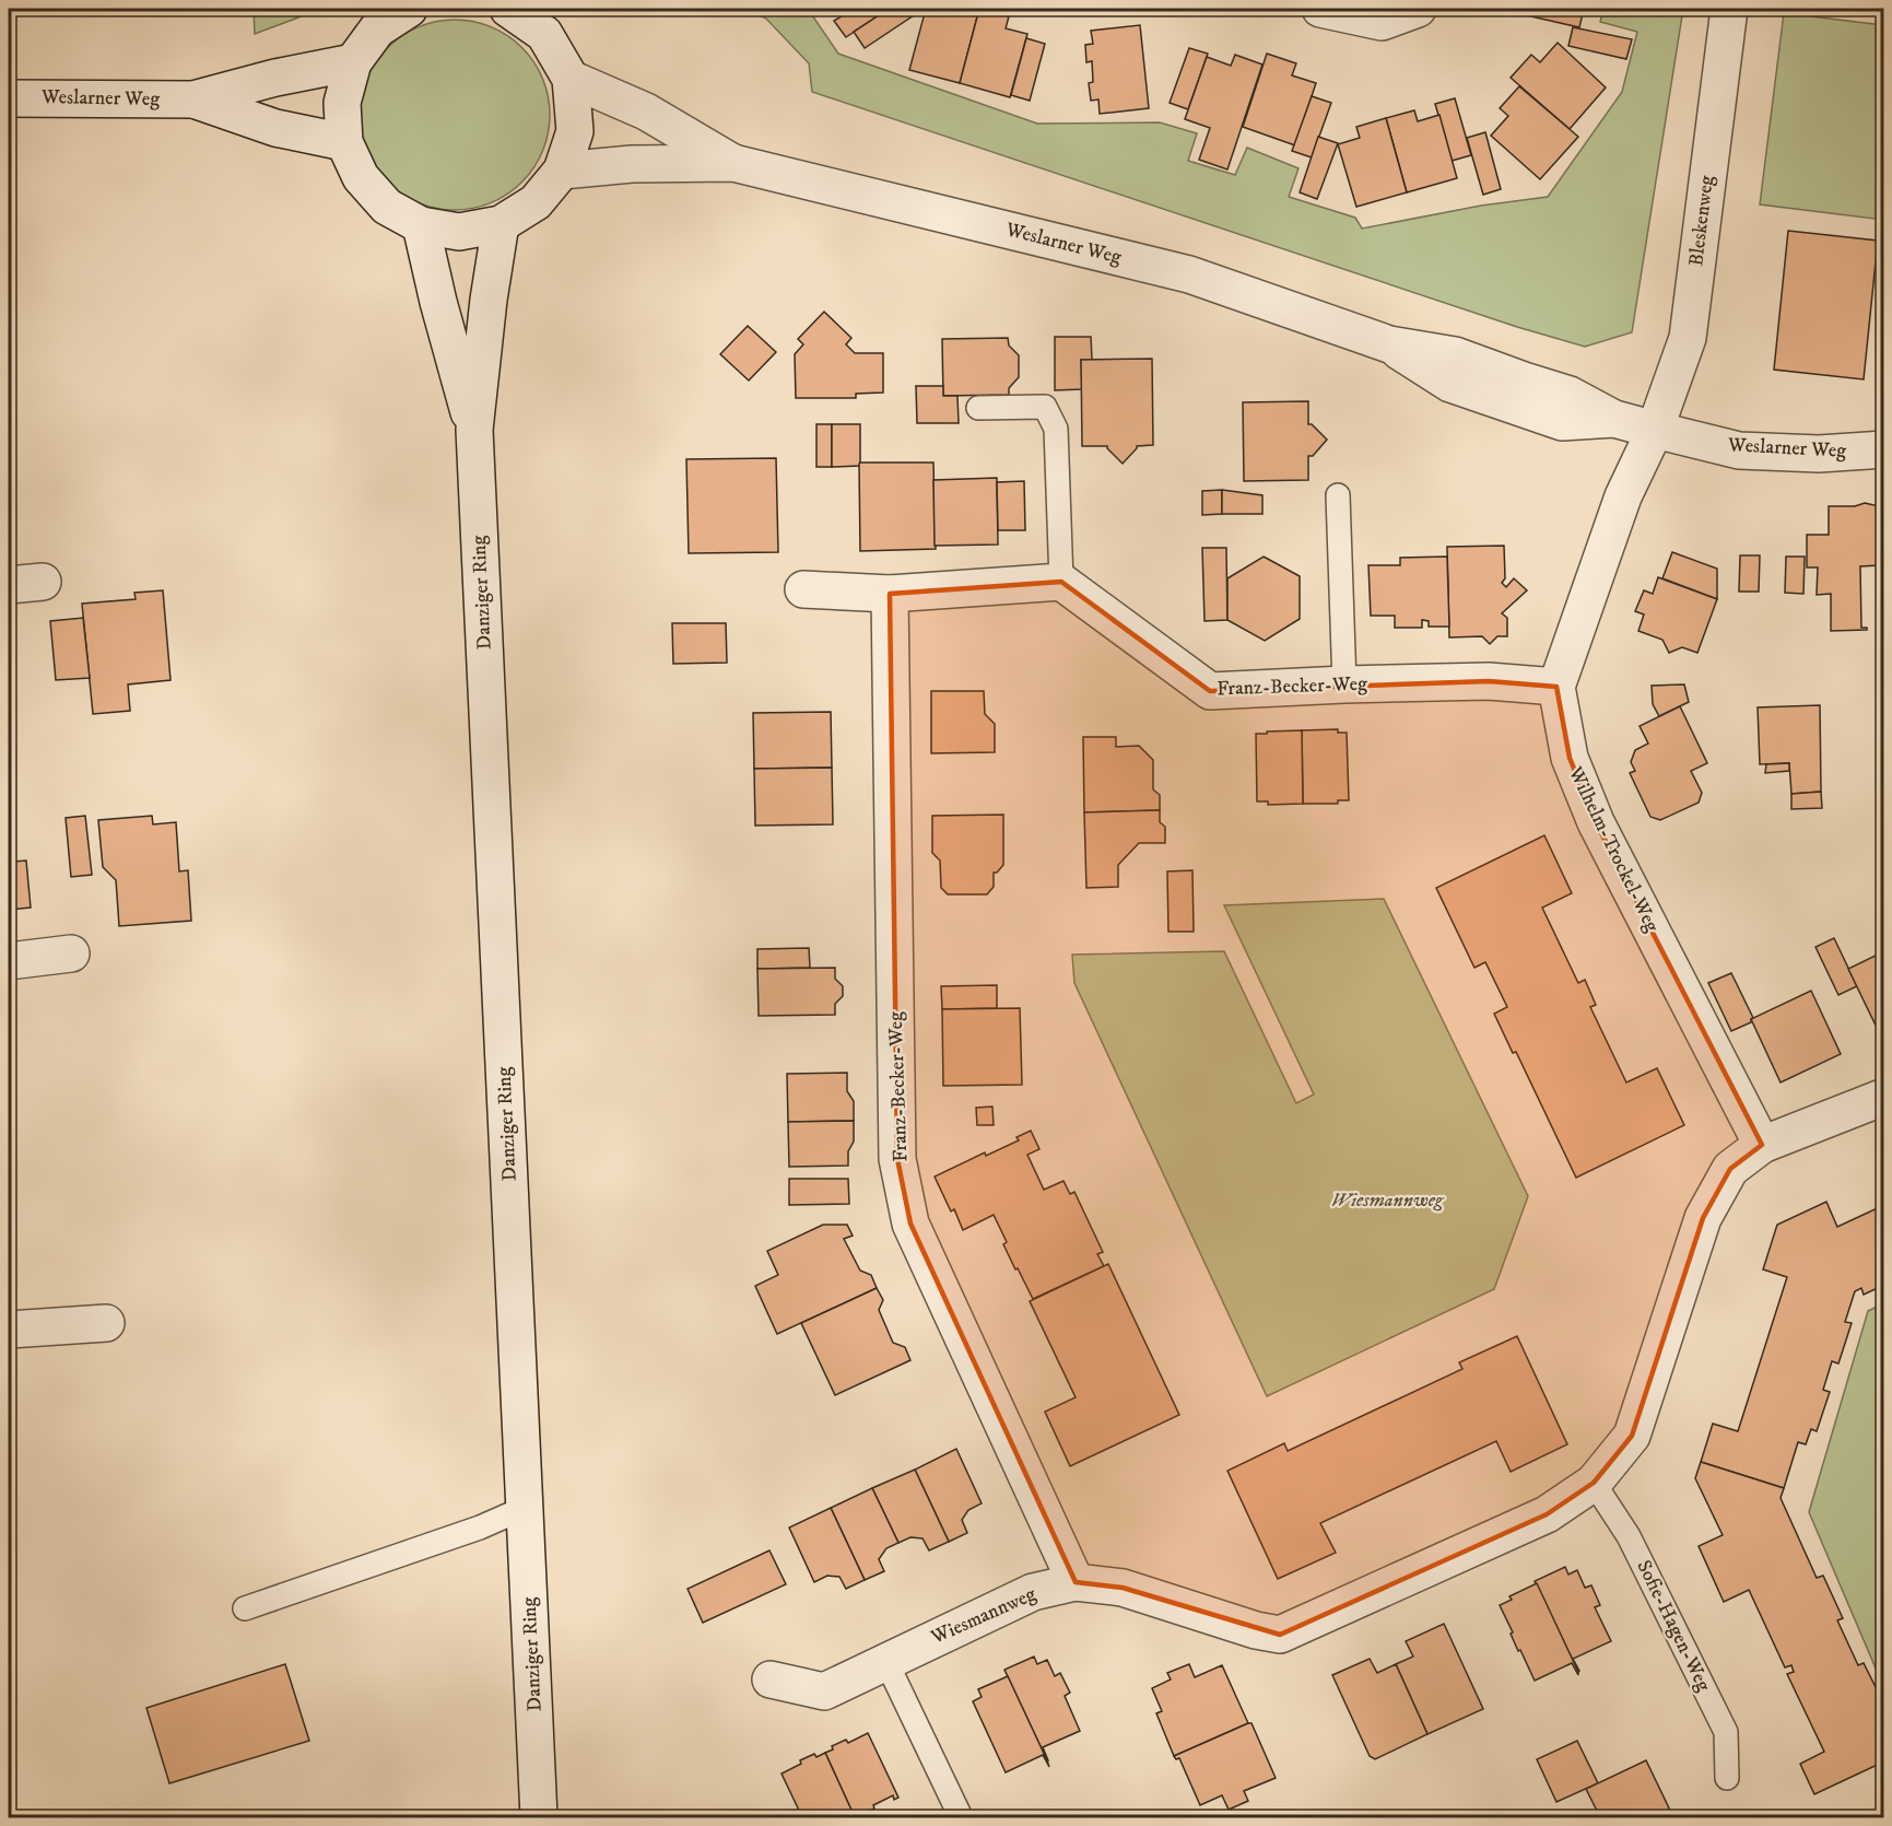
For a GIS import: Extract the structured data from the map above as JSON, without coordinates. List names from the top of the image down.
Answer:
{
  "streets": {
    "street": [
      "Weslarner Weg",
      "Bleskenweg",
      "Danziger Ring",
      "Franz-Becker-Weg",
      "Wilhelm-Trockel-Weg",
      "Wiesmannweg"
    ],
    "lane": ["Sofie-Hagen-Weg"]
  },
  "crossings": [
    ["Weslarner Weg", "Bleskenweg"],
    ["Weslarner Weg", "Wilhelm-Trockel-Weg"],
    ["Bleskenweg", "Wilhelm-Trockel-Weg"],
    ["Franz-Becker-Weg", "Wilhelm-Trockel-Weg"],
    ["Franz-Becker-Weg", "Wiesmannweg"],
    ["Wilhelm-Trockel-Weg", "Wiesmannweg"],
    ["Wiesmannweg", "Sofie-Hagen-Weg"]
  ],
  "parks": ["Wiesmannweg"]
}
